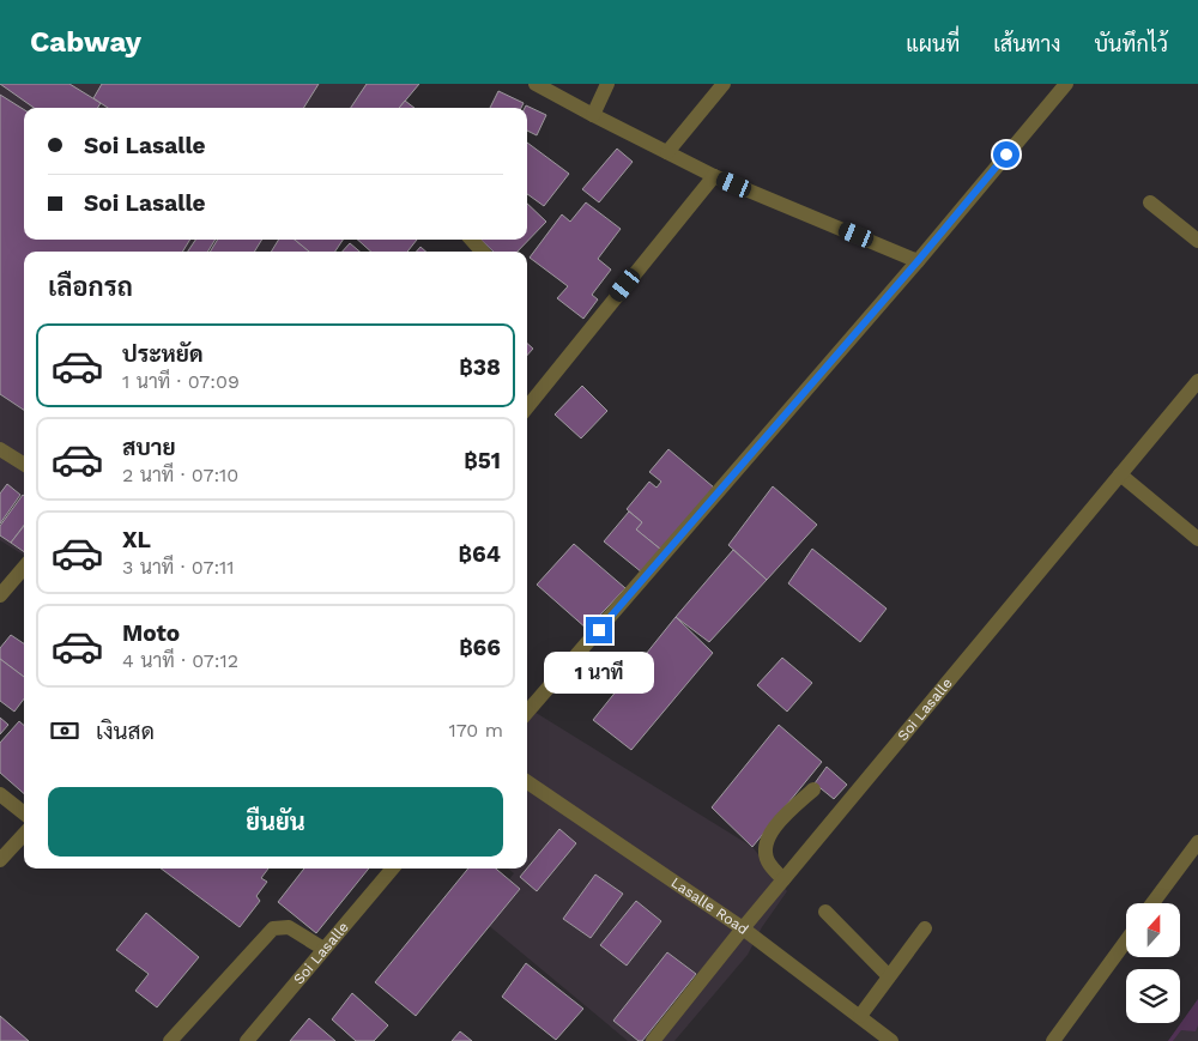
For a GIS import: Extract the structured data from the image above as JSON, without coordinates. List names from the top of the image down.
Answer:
{
  "streets": {
    "street": ["Soi Lasalle", "Lasalle Road"]
  },
  "crossings": [
    ["Soi Lasalle", "Lasalle Road"]
  ],
  "north": "top",
  "page": {
    "header": "Cabway",
    "nav": ["แผนที่", "เส้นทาง", "บันทึกไว้"],
    "banner": ["Soi Lasalle", "Soi Lasalle"],
    "heading": "เลือกรถ",
    "list": [
      {
        "name": "ประหยัด",
        "note": "1 นาที · 07:09",
        "value": "฿38"
      },
      {
        "name": "สบาย",
        "note": "2 นาที · 07:10",
        "value": "฿51"
      },
      {
        "name": "XL",
        "note": "3 นาที · 07:11",
        "value": "฿64"
      },
      {
        "name": "Moto",
        "note": "4 นาที · 07:12",
        "value": "฿66"
      }
    ],
    "bubble": "1 นาที",
    "pay": ["เงินสด", "170 m"],
    "buttons": "ยืนยัน"
  }
}
